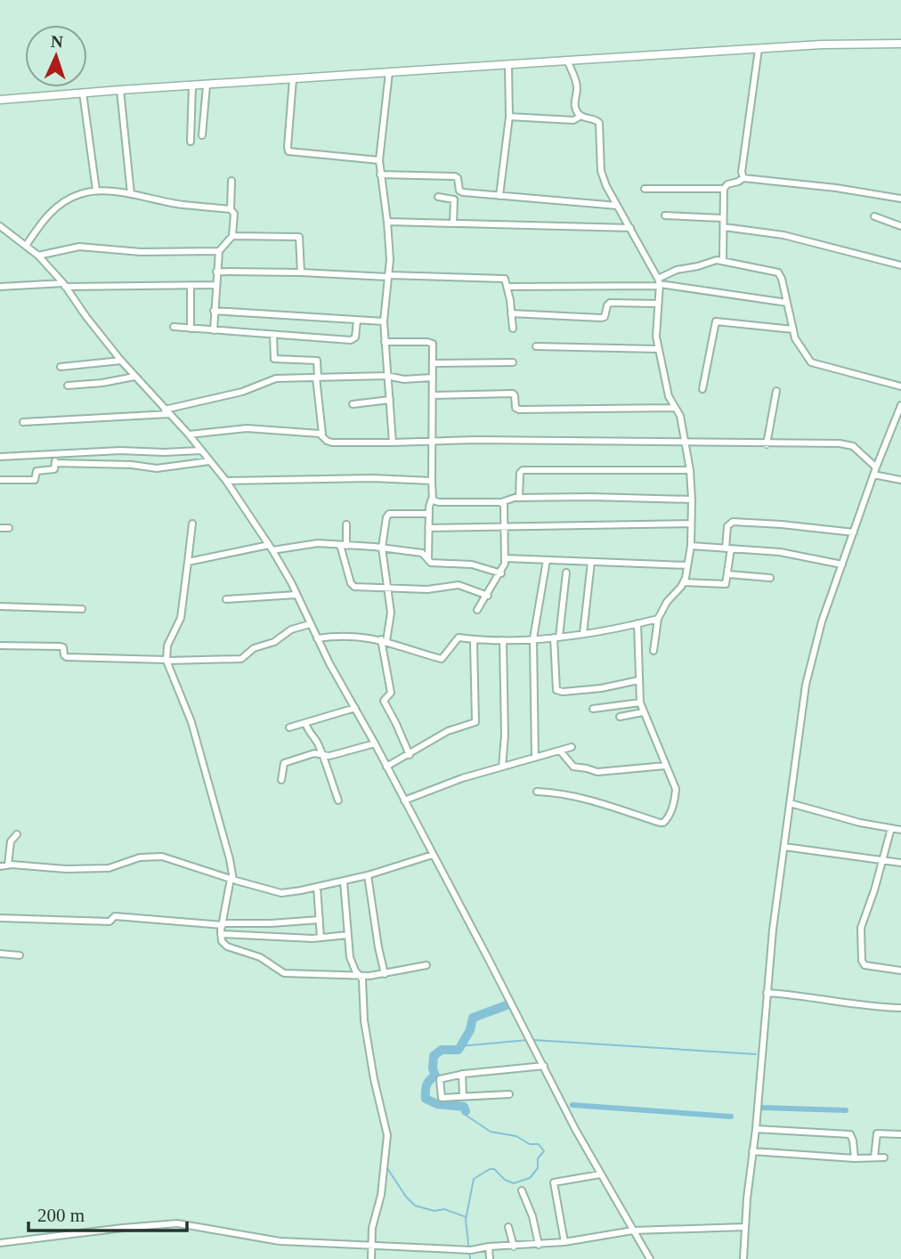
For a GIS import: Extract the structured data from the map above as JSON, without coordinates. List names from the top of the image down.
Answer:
{
  "scale_bar": "200 m",
  "north": "top"
}
